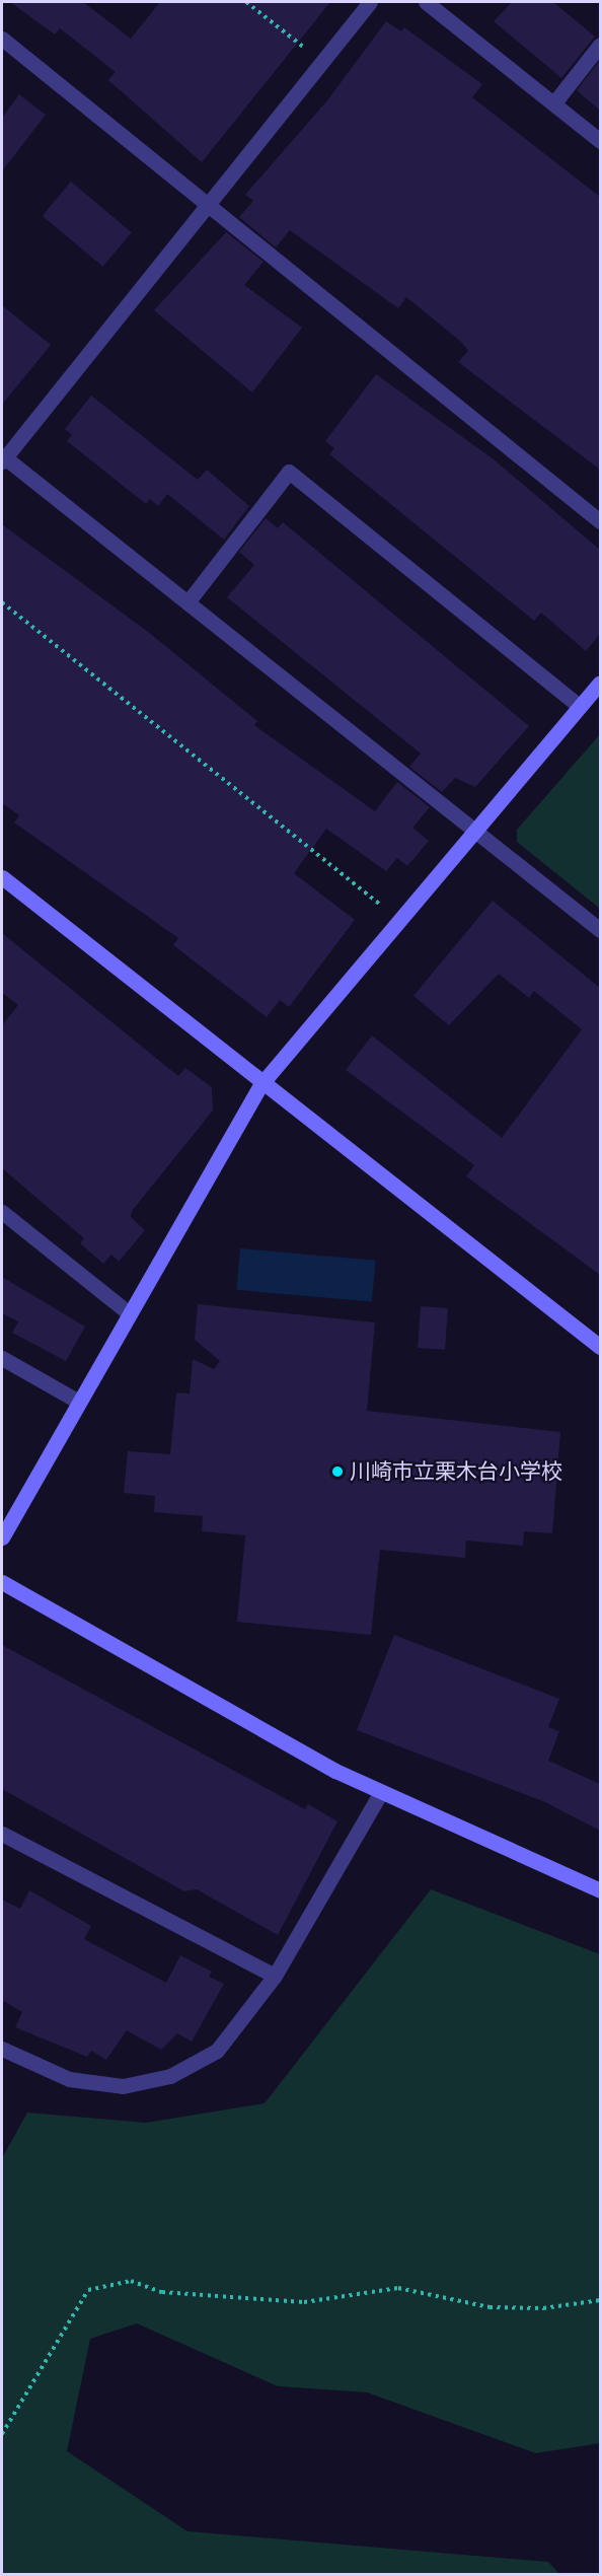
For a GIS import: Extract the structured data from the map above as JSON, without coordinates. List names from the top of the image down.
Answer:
{
  "places": ["川崎市立栗木台小学校"]
}
